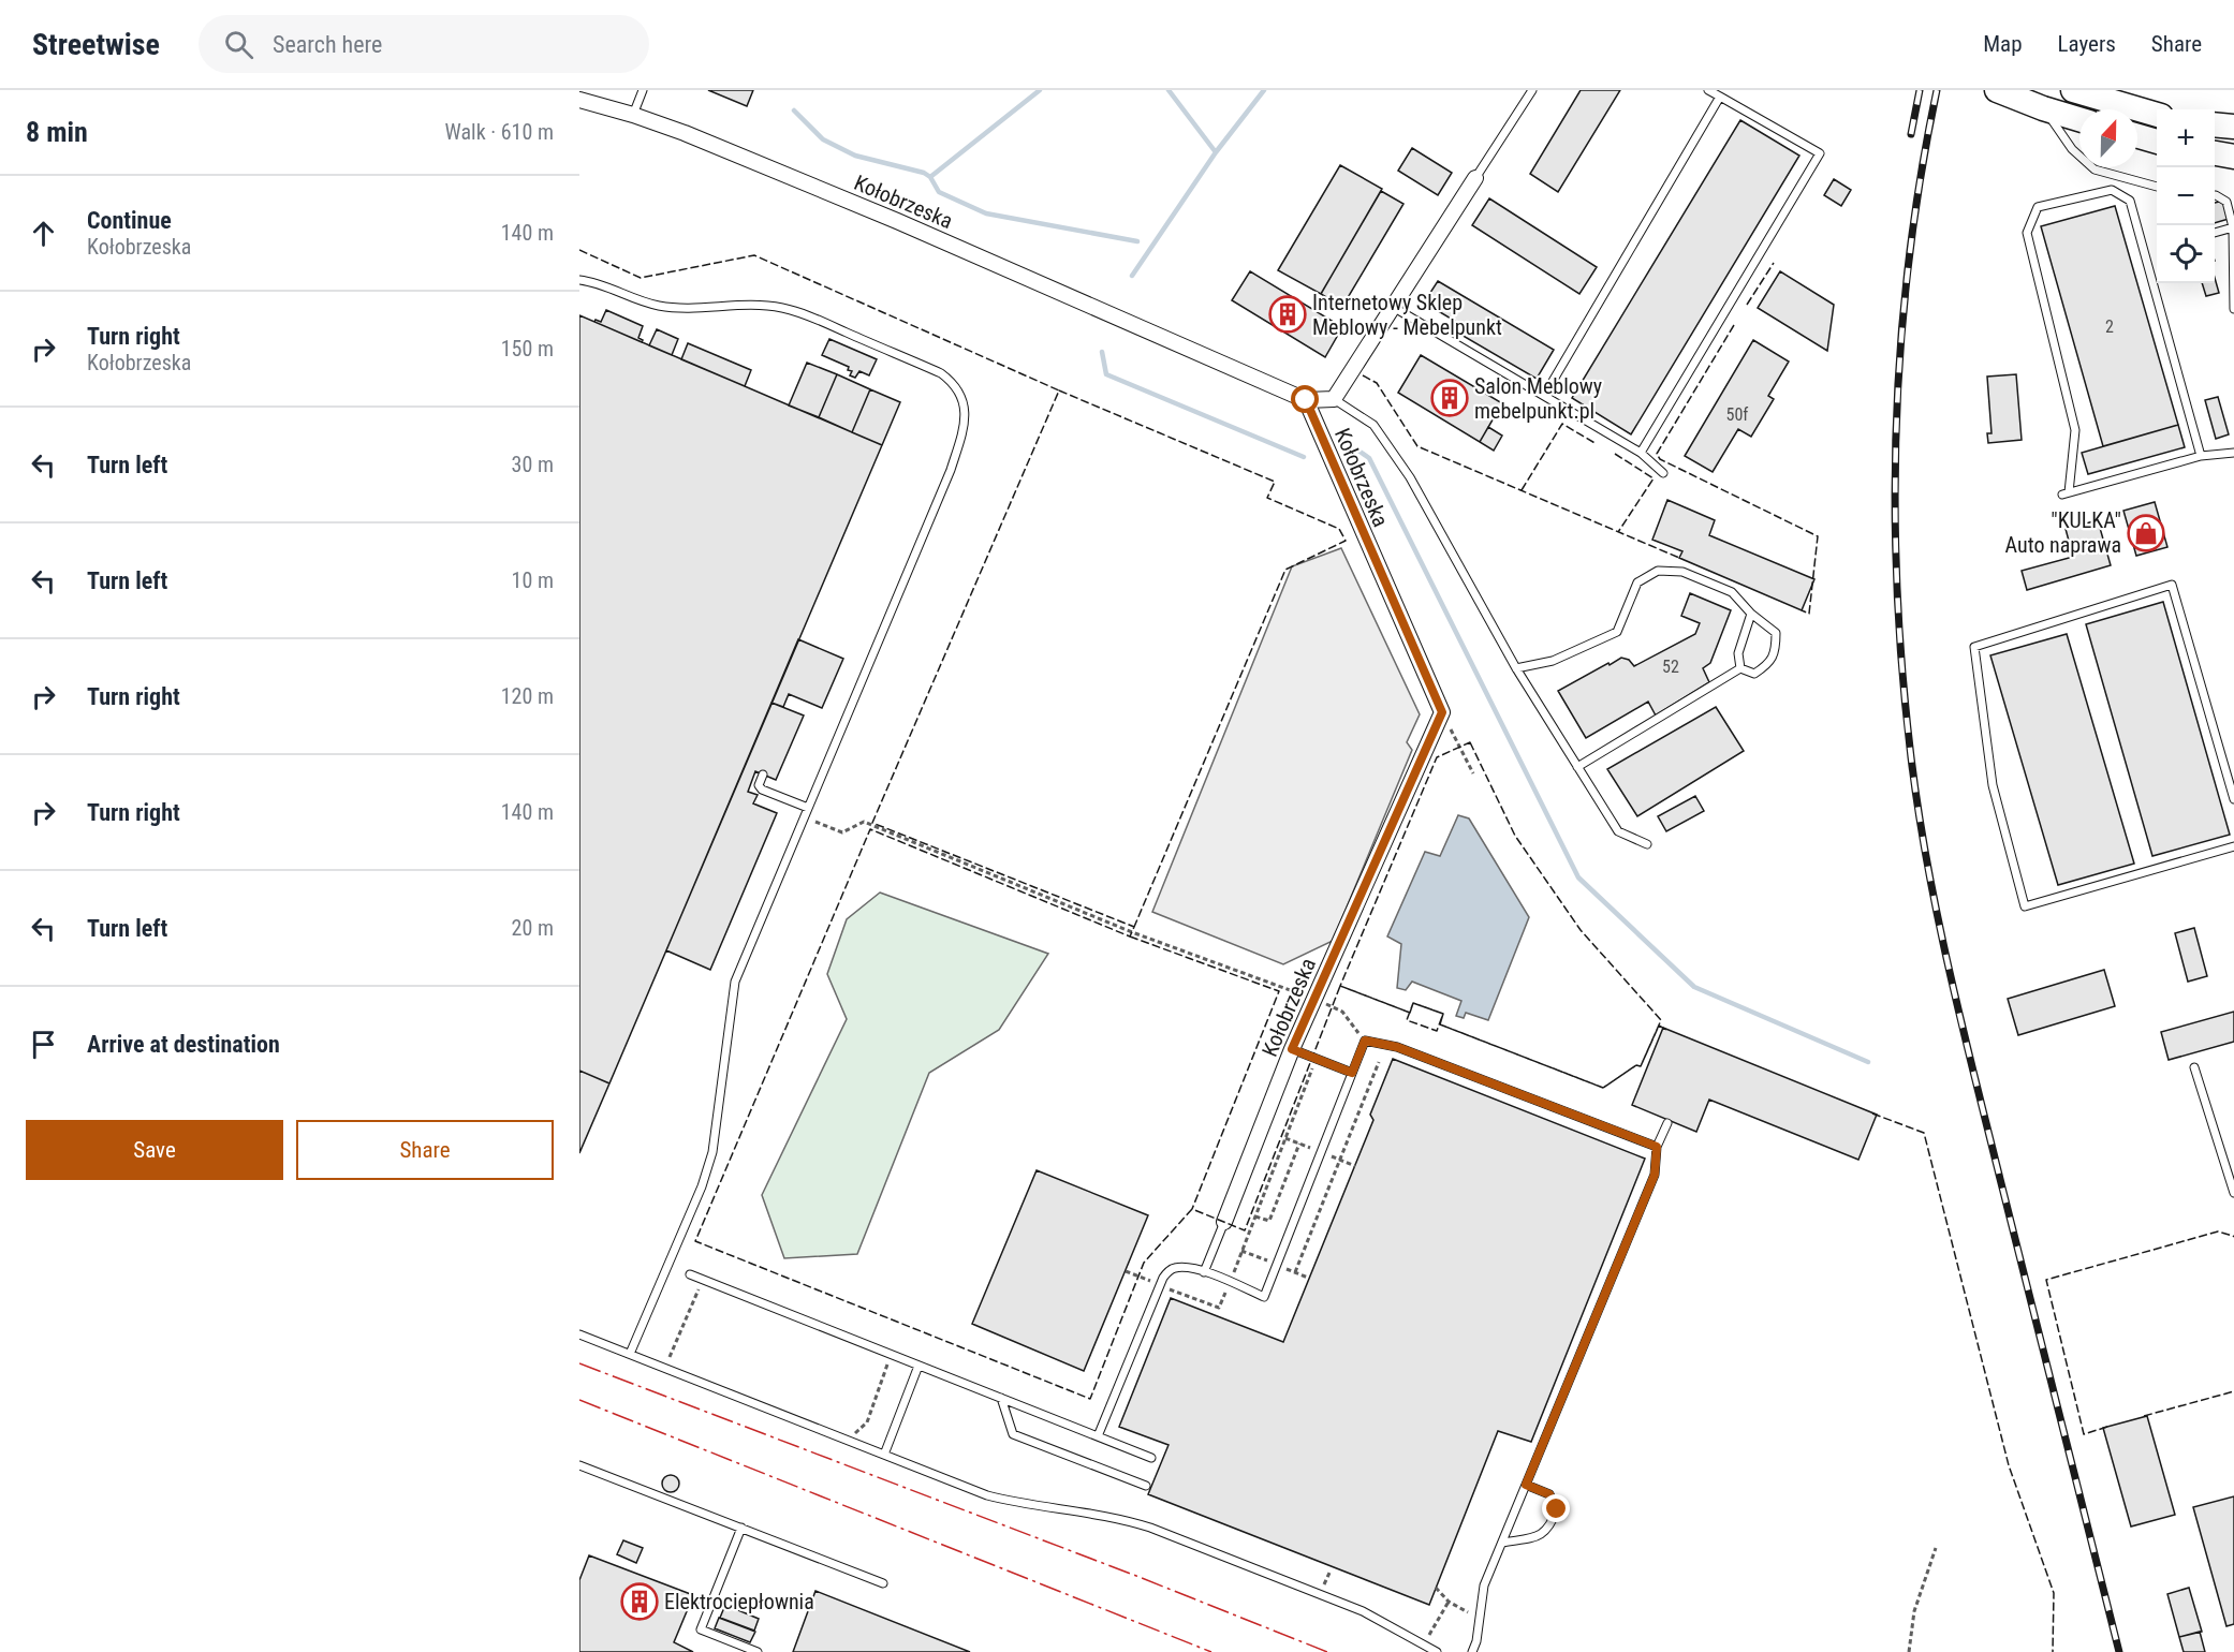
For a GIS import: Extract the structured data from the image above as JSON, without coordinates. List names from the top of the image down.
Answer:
{
  "streets": {
    "street": ["Kołobrzeska"]
  },
  "places": {
    "building": ["Internetowy Sklep Meblowy - Mebelpunkt", "Salon Meblowy mebelpunkt.pl", "Elektrociepłownia"],
    "shop": ["\"KULKA\" Auto naprawa"]
  },
  "house_numbers": ["2", "50f", "52"],
  "north": "top",
  "page": {
    "header": "Streetwise",
    "search": "Search here",
    "nav": ["Map", "Layers", "Share"],
    "heading": ["8 min", "Walk · 610 m"],
    "map_buttons": ["+", "−"],
    "list": [
      ["Continue", "Kołobrzeska", "140 m"],
      ["Turn right", "Kołobrzeska", "150 m"],
      ["Turn left", "30 m"],
      ["Turn left", "10 m"],
      ["Turn right", "120 m"],
      ["Turn right", "140 m"],
      ["Turn left", "20 m"],
      "Arrive at destination"
    ],
    "buttons": ["Save", "Share"]
  }
}
